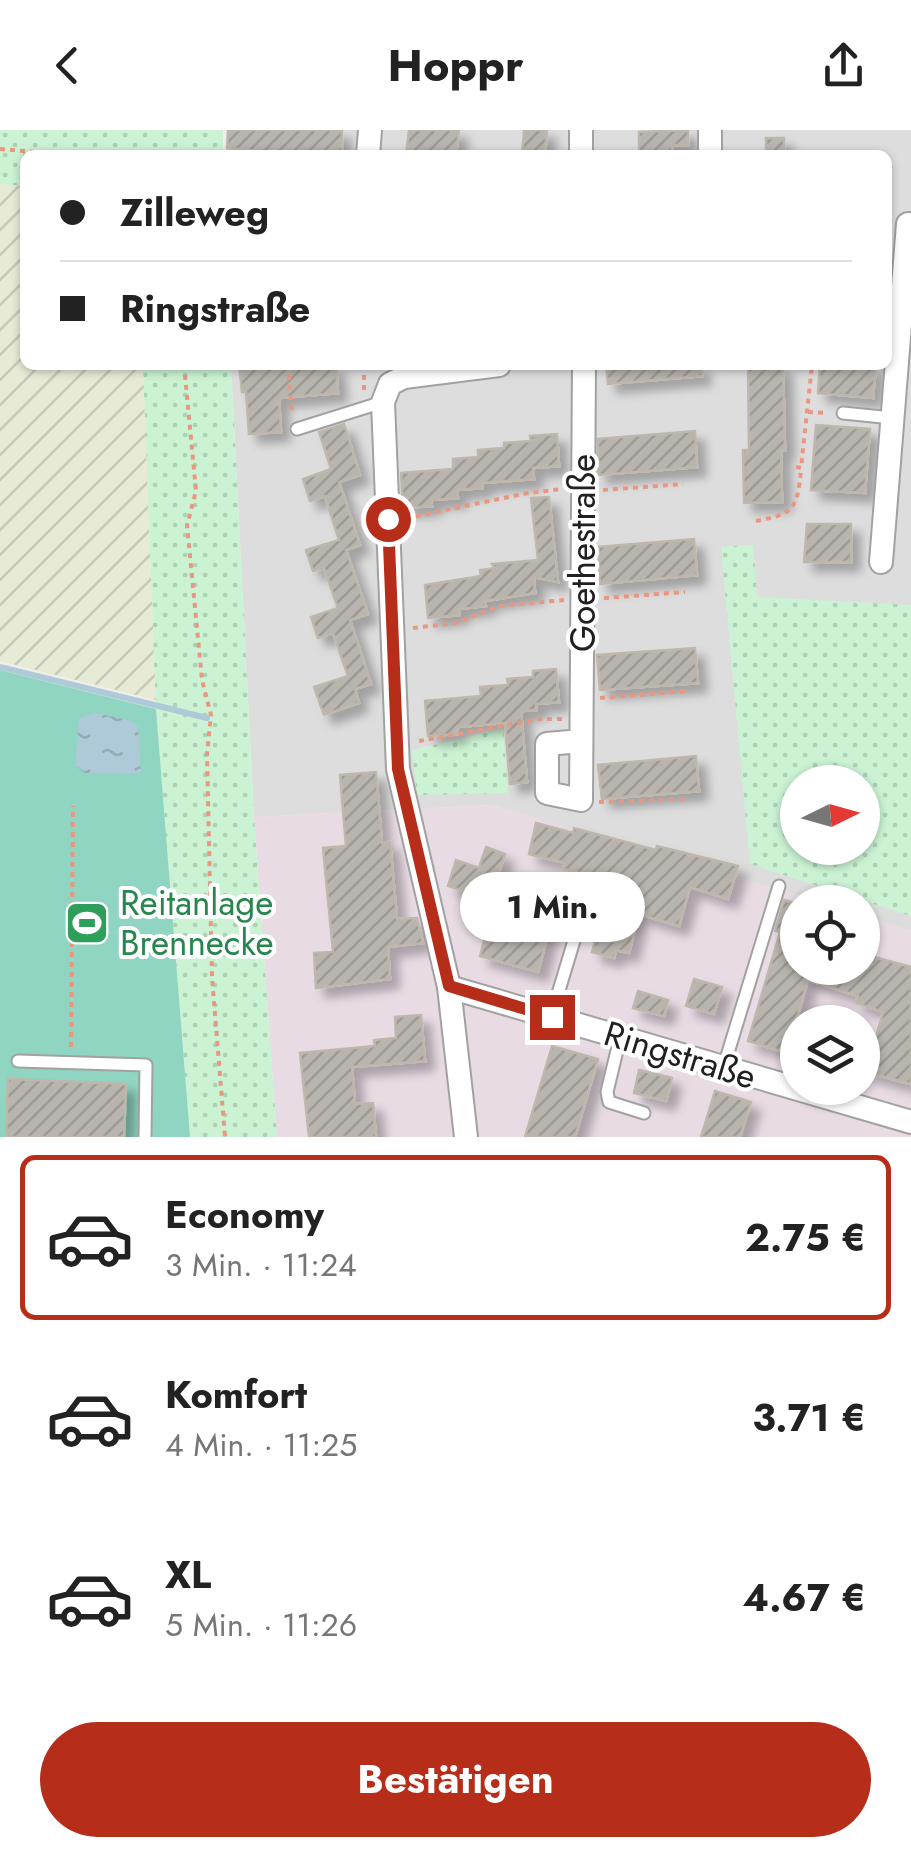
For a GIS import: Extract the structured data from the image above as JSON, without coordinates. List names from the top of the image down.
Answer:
{
  "streets": {
    "street": ["Goethestraße", "Ringstraße"]
  },
  "places": {
    "sports": ["Reitanlage Brennecke"]
  },
  "north": "right",
  "page": {
    "header": "Hoppr",
    "banner": ["Zilleweg", "Ringstraße"],
    "bubble": "1 Min.",
    "list": [
      {
        "name": "Economy",
        "note": "3 Min. · 11:24",
        "value": "2.75 €"
      },
      {
        "name": "Komfort",
        "note": "4 Min. · 11:25",
        "value": "3.71 €"
      },
      {
        "name": "XL",
        "note": "5 Min. · 11:26",
        "value": "4.67 €"
      }
    ],
    "buttons": "Bestätigen"
  }
}
